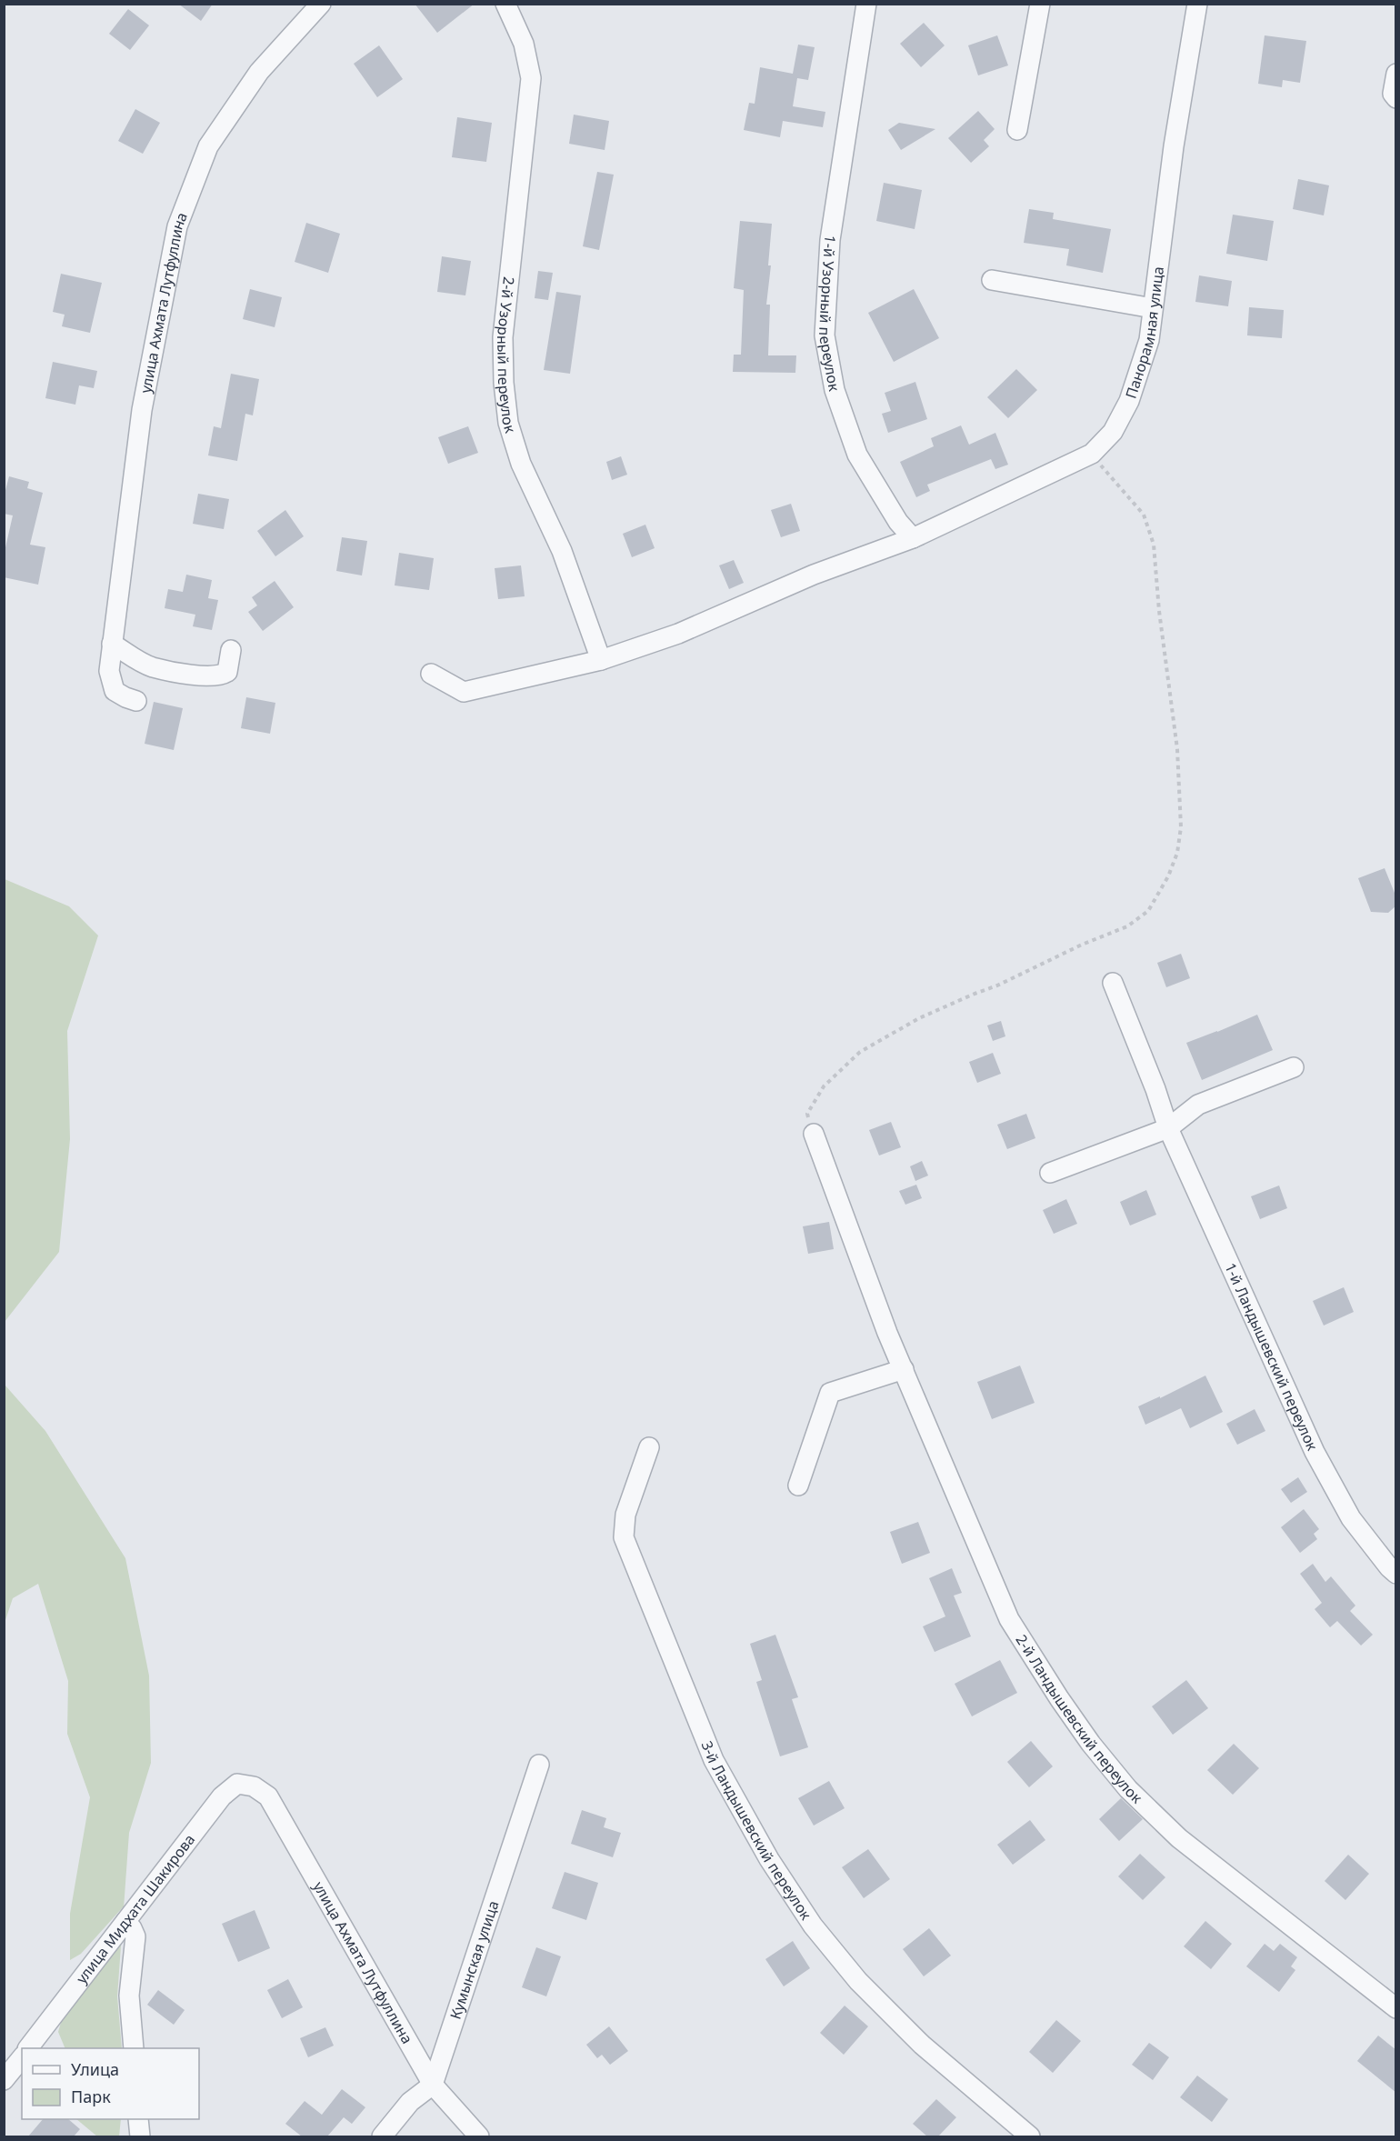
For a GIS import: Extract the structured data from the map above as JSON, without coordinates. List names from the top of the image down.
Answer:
{
  "streets": {
    "street": [
      "улица Ахмата Лутфуллина",
      "1-й Узорный переулок",
      "Панорамная улица",
      "2-й Узорный переулок",
      "1-й Ландышевский переулок",
      "2-й Ландышевский переулок",
      "3-й Ландышевский переулок",
      "улица Мидхата Шакирова",
      "Кумынская улица"
    ]
  },
  "crossings": [
    ["улица Ахмата Лутфуллина", "улица Мидхата Шакирова"],
    ["улица Ахмата Лутфуллина", "Кумынская улица"],
    ["1-й Узорный переулок", "Панорамная улица"],
    ["Панорамная улица", "2-й Узорный переулок"]
  ],
  "legend": ["Улица", "Парк"]
}
